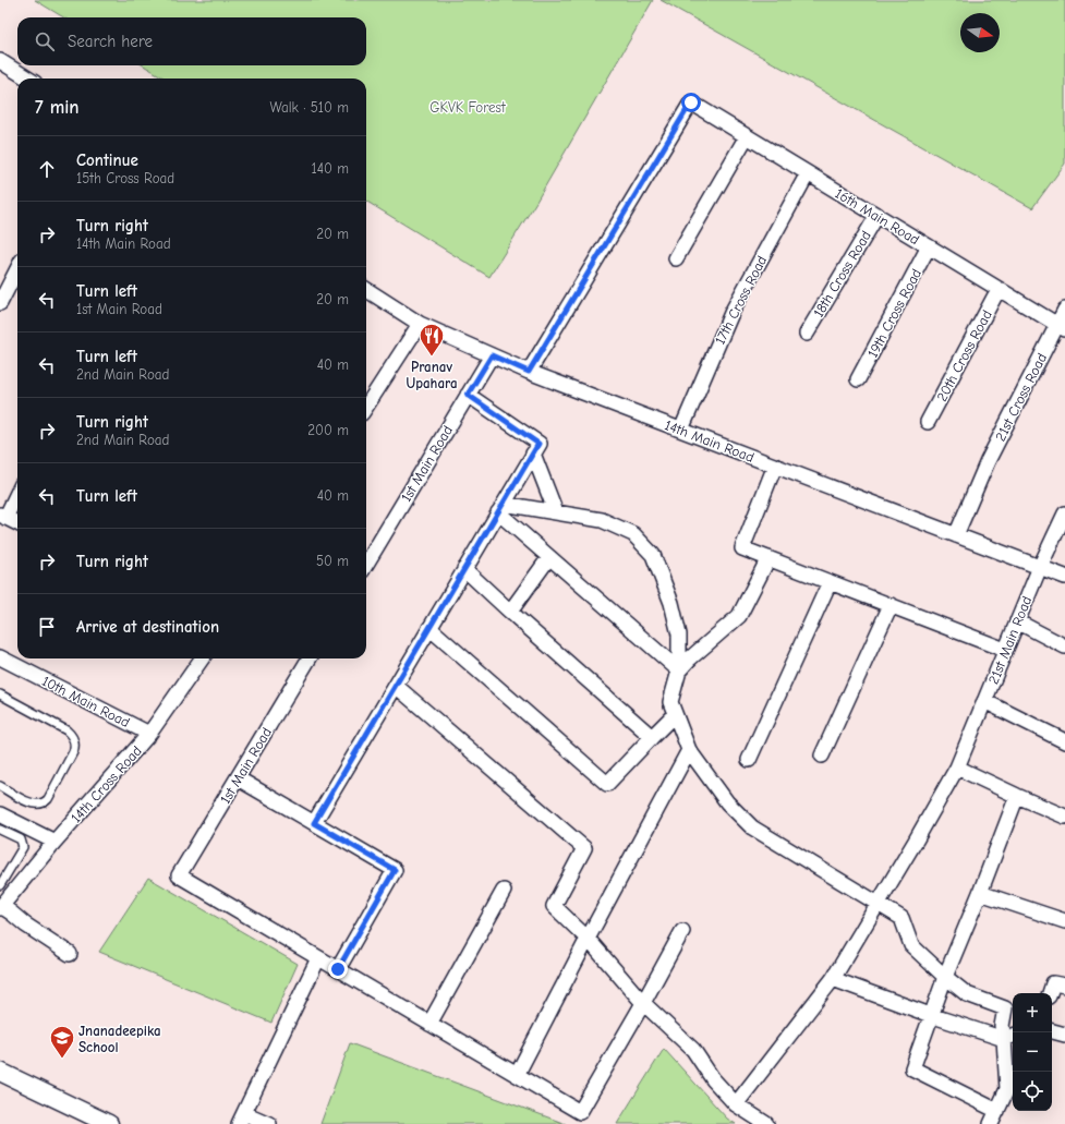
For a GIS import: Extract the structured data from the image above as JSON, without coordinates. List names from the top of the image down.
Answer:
{
  "streets": {
    "street": [
      "16th Main Road",
      "18th Cross Road",
      "17th Cross Road",
      "19th Cross Road",
      "20th Cross Road",
      "21st Cross Road",
      "14th Main Road",
      "1st Main Road",
      "21st Main Road",
      "10th Main Road",
      "14th Cross Road"
    ]
  },
  "crossings": [
    ["16th Main Road", "18th Cross Road"],
    ["16th Main Road", "17th Cross Road"],
    ["16th Main Road", "19th Cross Road"],
    ["16th Main Road", "20th Cross Road"],
    ["16th Main Road", "21st Cross Road"],
    ["16th Main Road", "14th Main Road"],
    ["17th Cross Road", "14th Main Road"],
    ["21st Cross Road", "14th Main Road"],
    ["14th Main Road", "1st Main Road"],
    ["14th Main Road", "21st Main Road"],
    ["10th Main Road", "14th Cross Road"]
  ],
  "parks": ["GKVK Forest"],
  "places": {
    "restaurant": ["Pranav Upahara"],
    "school or university": ["Jnanadeepika School"]
  },
  "north": "right",
  "page": {
    "search": "Search here",
    "heading": ["7 min", "Walk · 510 m"],
    "list": [
      ["Continue", "15th Cross Road", "140 m"],
      ["Turn right", "14th Main Road", "20 m"],
      ["Turn left", "1st Main Road", "20 m"],
      ["Turn left", "2nd Main Road", "40 m"],
      ["Turn right", "2nd Main Road", "200 m"],
      ["Turn left", "40 m"],
      ["Turn right", "50 m"],
      "Arrive at destination"
    ],
    "map_buttons": ["+", "−"]
  }
}
